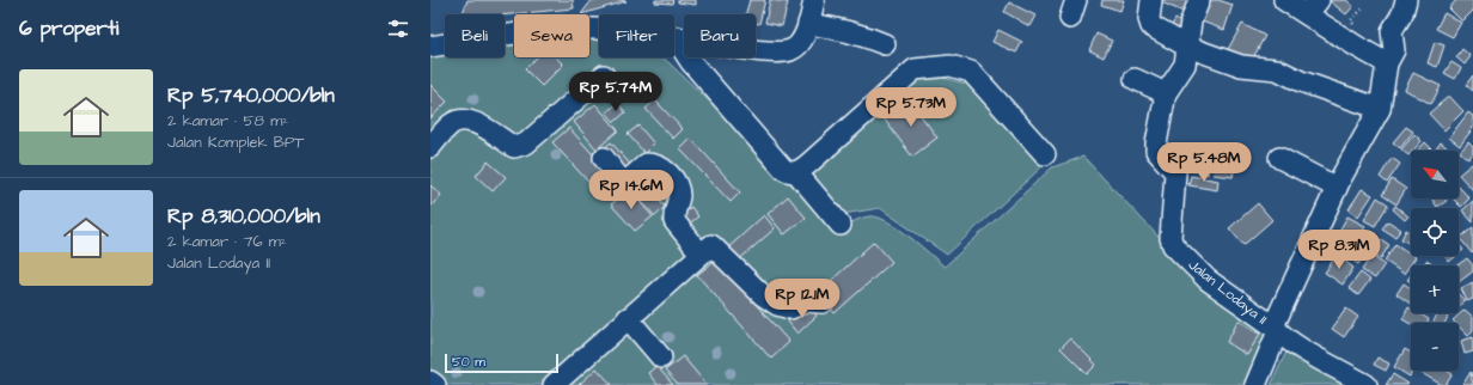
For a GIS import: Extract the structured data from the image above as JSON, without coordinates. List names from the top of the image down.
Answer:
{
  "streets": {
    "street": ["Jalan Lodaya II"]
  },
  "scale_bar": "50 m",
  "north": "top left",
  "page": {
    "heading": "6 properti",
    "chip": [
      "Beli",
      "Sewa",
      "Filter",
      "Baru"
    ],
    "list": [
      {
        "name": "Rp 5,740,000/bln",
        "note": "2 kamar · 58 m² · Jalan Komplek BPT"
      },
      {
        "name": "Rp 8,310,000/bln",
        "note": "2 kamar · 76 m² · Jalan Lodaya II"
      }
    ],
    "price": [
      "Rp 5.74M",
      "Rp 5.73M",
      "Rp 5.48M",
      "Rp 14.6M",
      "Rp 8.31M",
      "Rp 12.1M"
    ],
    "map_buttons": ["+", "−"],
    "scale": "50 m"
  }
}
